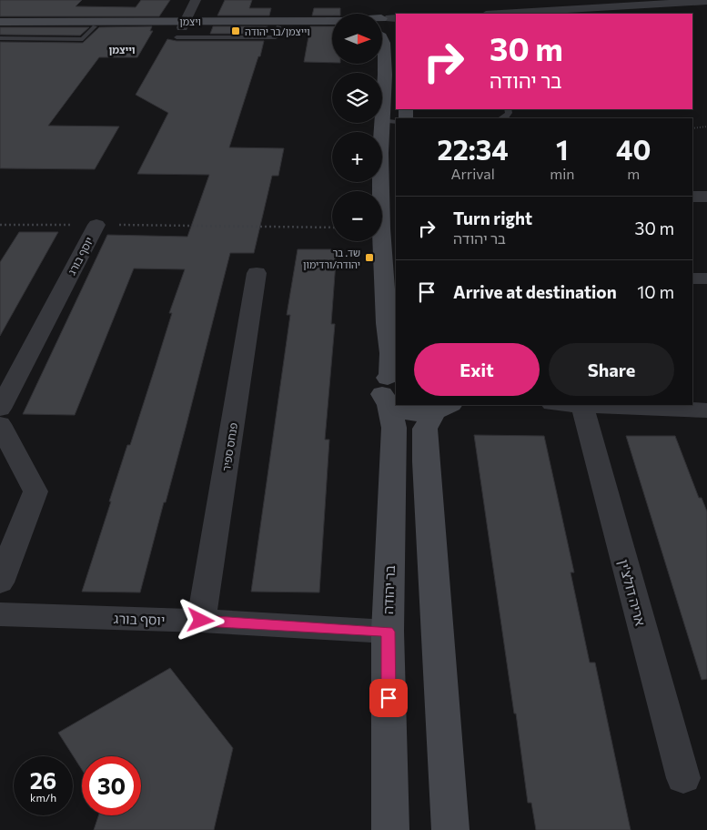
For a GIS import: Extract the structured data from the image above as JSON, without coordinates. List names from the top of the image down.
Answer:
{
  "streets": {
    "street": [
      "ויצמן",
      "יוסף בורג",
      "פנחס ספיר",
      "בר יהודה",
      "אריה דולצ'ין"
    ]
  },
  "crossings": [
    ["ויצמן", "בר יהודה"],
    ["יוסף בורג", "פנחס ספיר"],
    ["יוסף בורג", "בר יהודה"]
  ],
  "districts": ["וייצמן"],
  "places": {
    "transit": ["וייצמן/בר יהודה", "שד. בר יהודה/ורדימון"]
  },
  "north": "right",
  "page": {
    "map_buttons": ["+", "−"],
    "turn": ["30 m", "בר יהודה"],
    "eta": [
      "22:34",
      "Arrival",
      "1",
      "min",
      "40",
      "m"
    ],
    "list": [
      {
        "name": "Turn right",
        "note": "בר יהודה",
        "value": "30 m"
      },
      {
        "name": "Arrive at destination",
        "value": "10 m"
      }
    ],
    "buttons": ["Exit", "Share"],
    "speed": "26 km/h",
    "limit": "30"
  }
}
